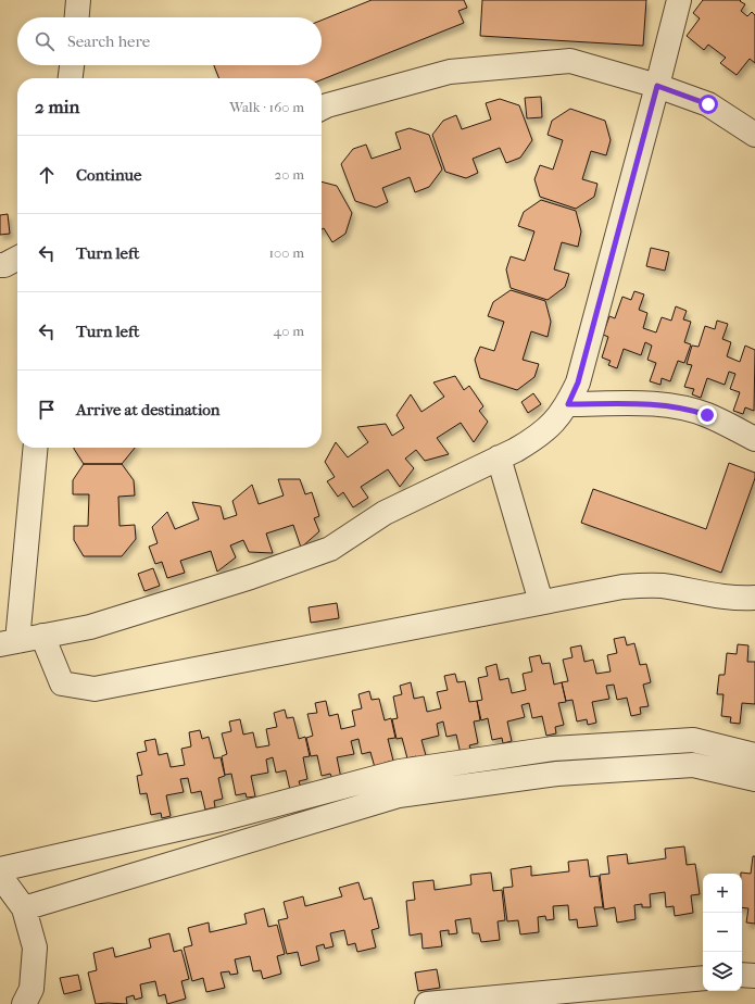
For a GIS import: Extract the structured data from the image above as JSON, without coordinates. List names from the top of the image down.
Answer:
{
  "page": {
    "search": "Search here",
    "heading": ["2 min", "Walk · 160 m"],
    "list": [
      ["Continue", "20 m"],
      ["Turn left", "100 m"],
      ["Turn left", "40 m"],
      "Arrive at destination"
    ],
    "map_buttons": ["+", "−"]
  }
}
